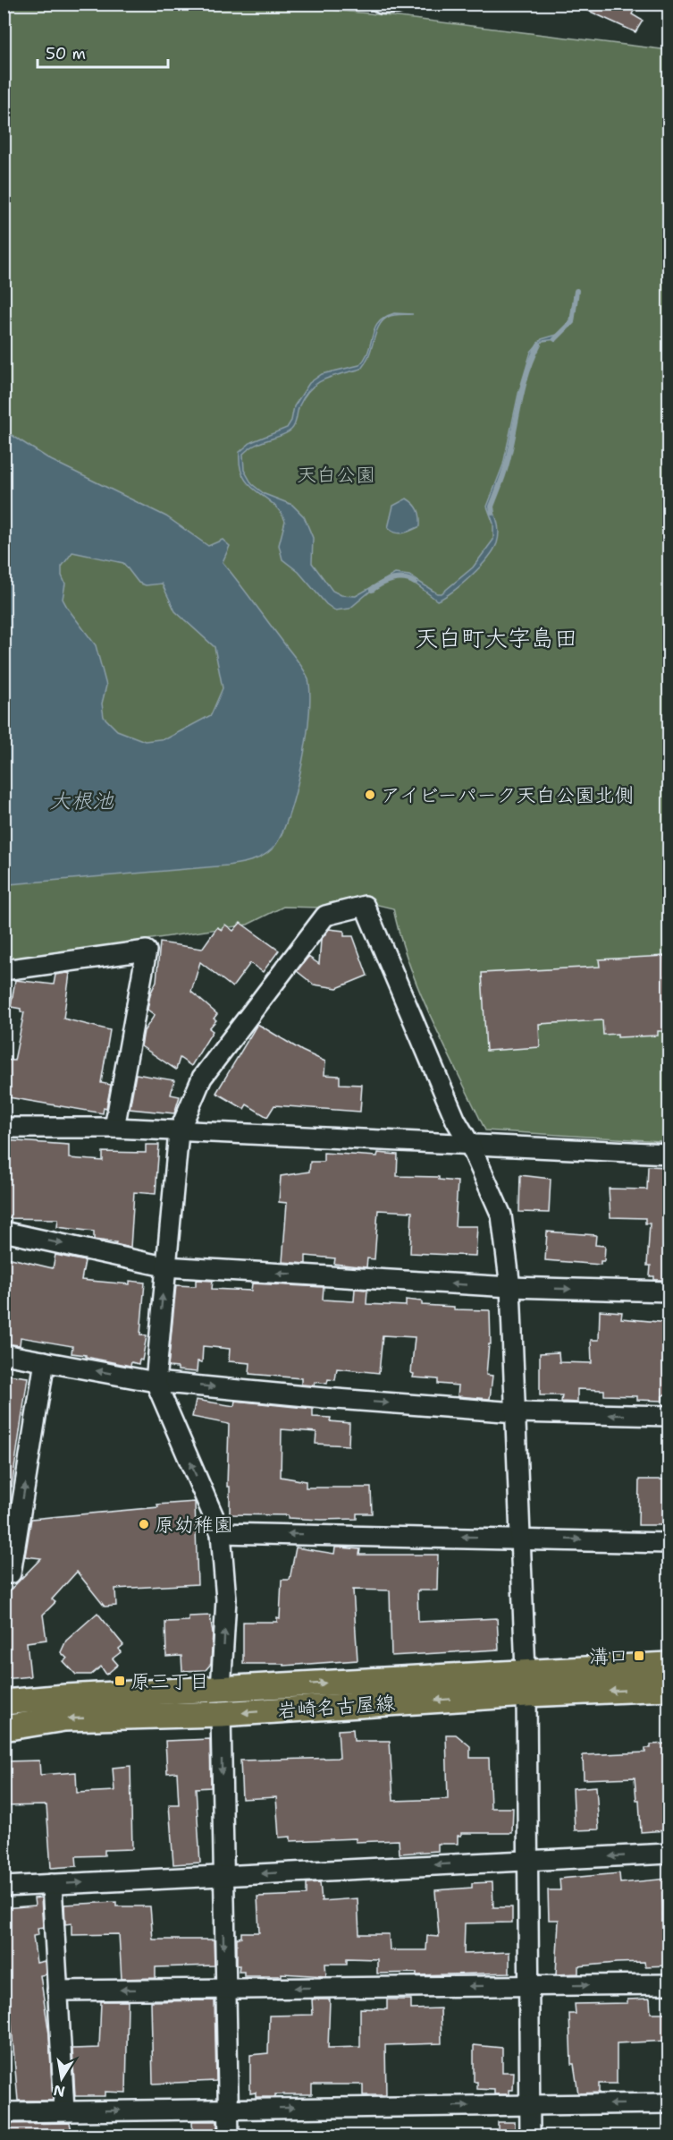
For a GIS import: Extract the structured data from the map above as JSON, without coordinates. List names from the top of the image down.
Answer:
{
  "streets": {
    "main road": ["岩崎名古屋線"]
  },
  "districts": ["天白町大字島田"],
  "water": ["大根池"],
  "parks": ["天白公園"],
  "places": {
    "other": ["アイビーパーク天白公園北側", "原幼稚園"],
    "transit": ["溝口", "原三丁目"]
  },
  "scale_bar": "50 m",
  "north": "bottom"
}
